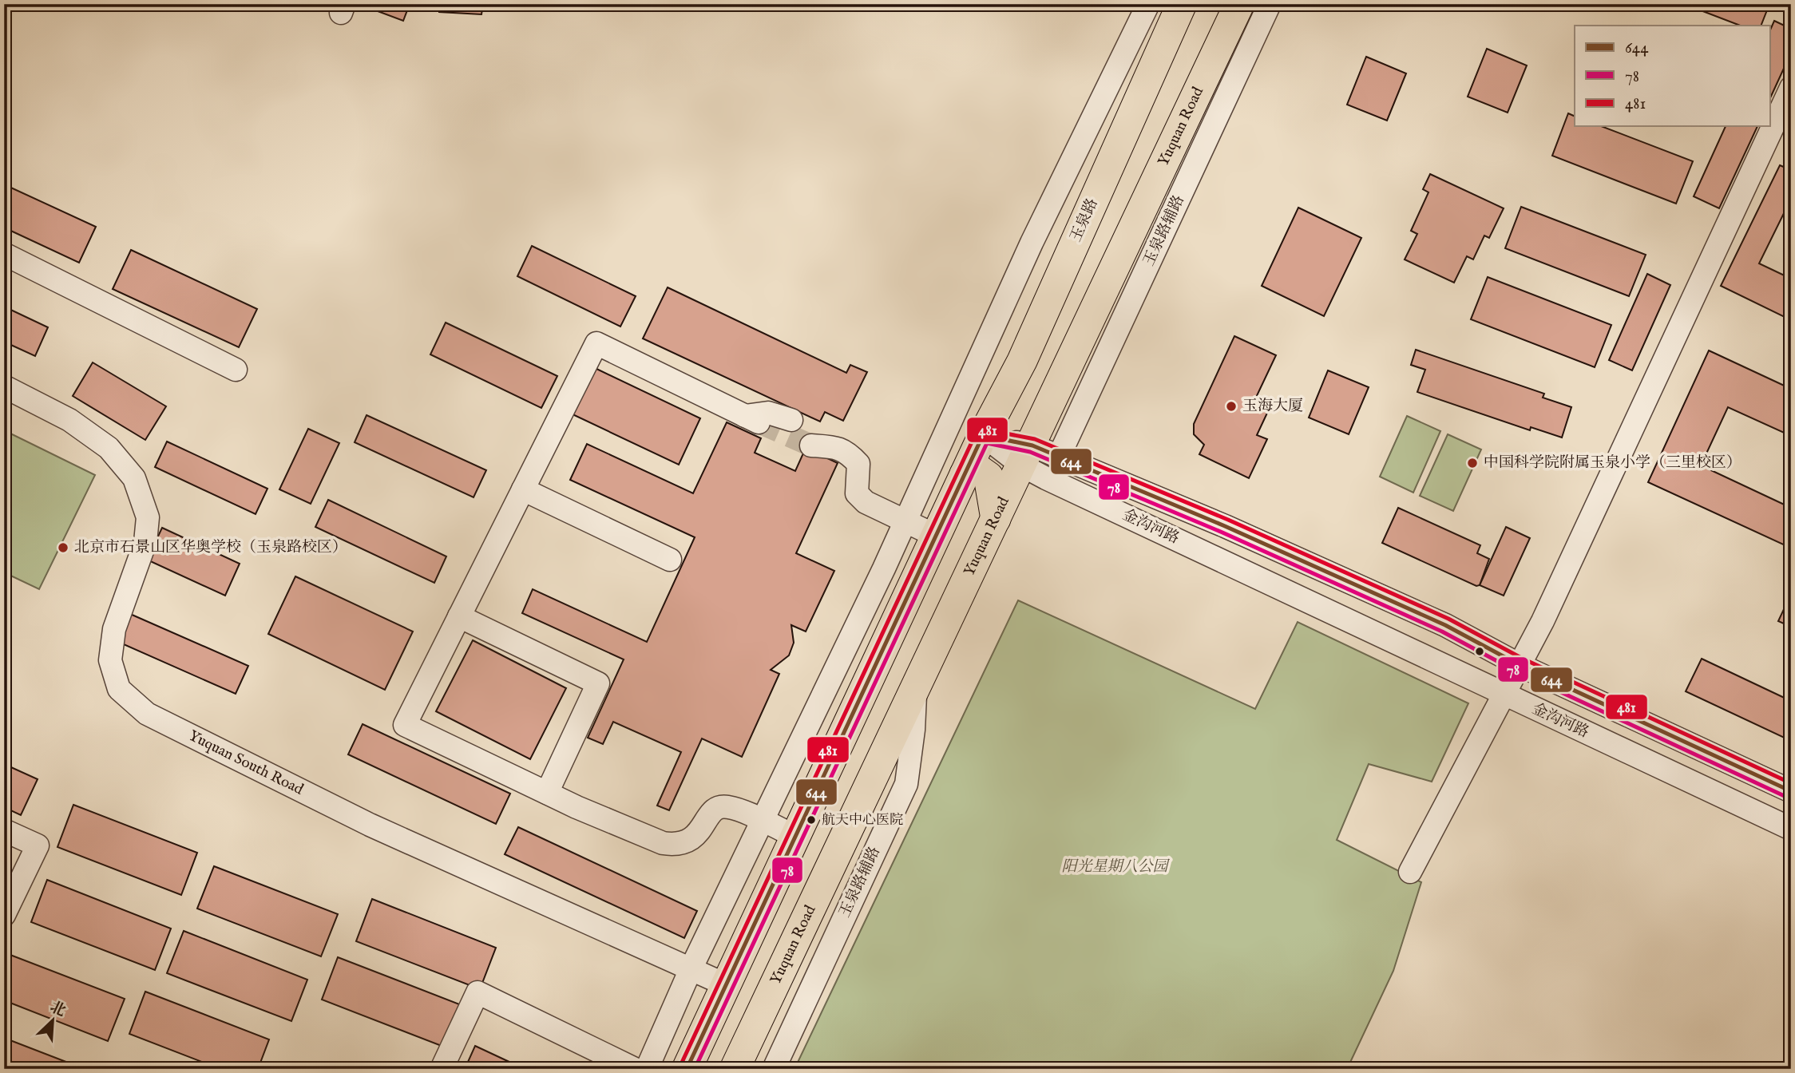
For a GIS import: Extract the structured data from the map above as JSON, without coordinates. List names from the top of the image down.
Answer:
{
  "streets": {
    "main road": ["Yuquan Road", "玉泉路"],
    "street": ["玉泉路辅路", "金沟河路", "Yuquan South Road"]
  },
  "crossings": [
    ["Yuquan Road", "玉泉路辅路"],
    ["Yuquan Road", "金沟河路"],
    ["玉泉路", "金沟河路"],
    ["玉泉路辅路", "金沟河路"]
  ],
  "parks": ["阳光星期八公园"],
  "places": [
    "玉海大厦",
    "中国科学院附属玉泉小学（三里校区）",
    "北京市石景山区华奥学校（玉泉路校区）",
    "航天中心医院"
  ],
  "lines": ["transit line 481", "transit line 644", "transit line 78"],
  "legend": ["644", "78", "481"],
  "north": "top right"
}
